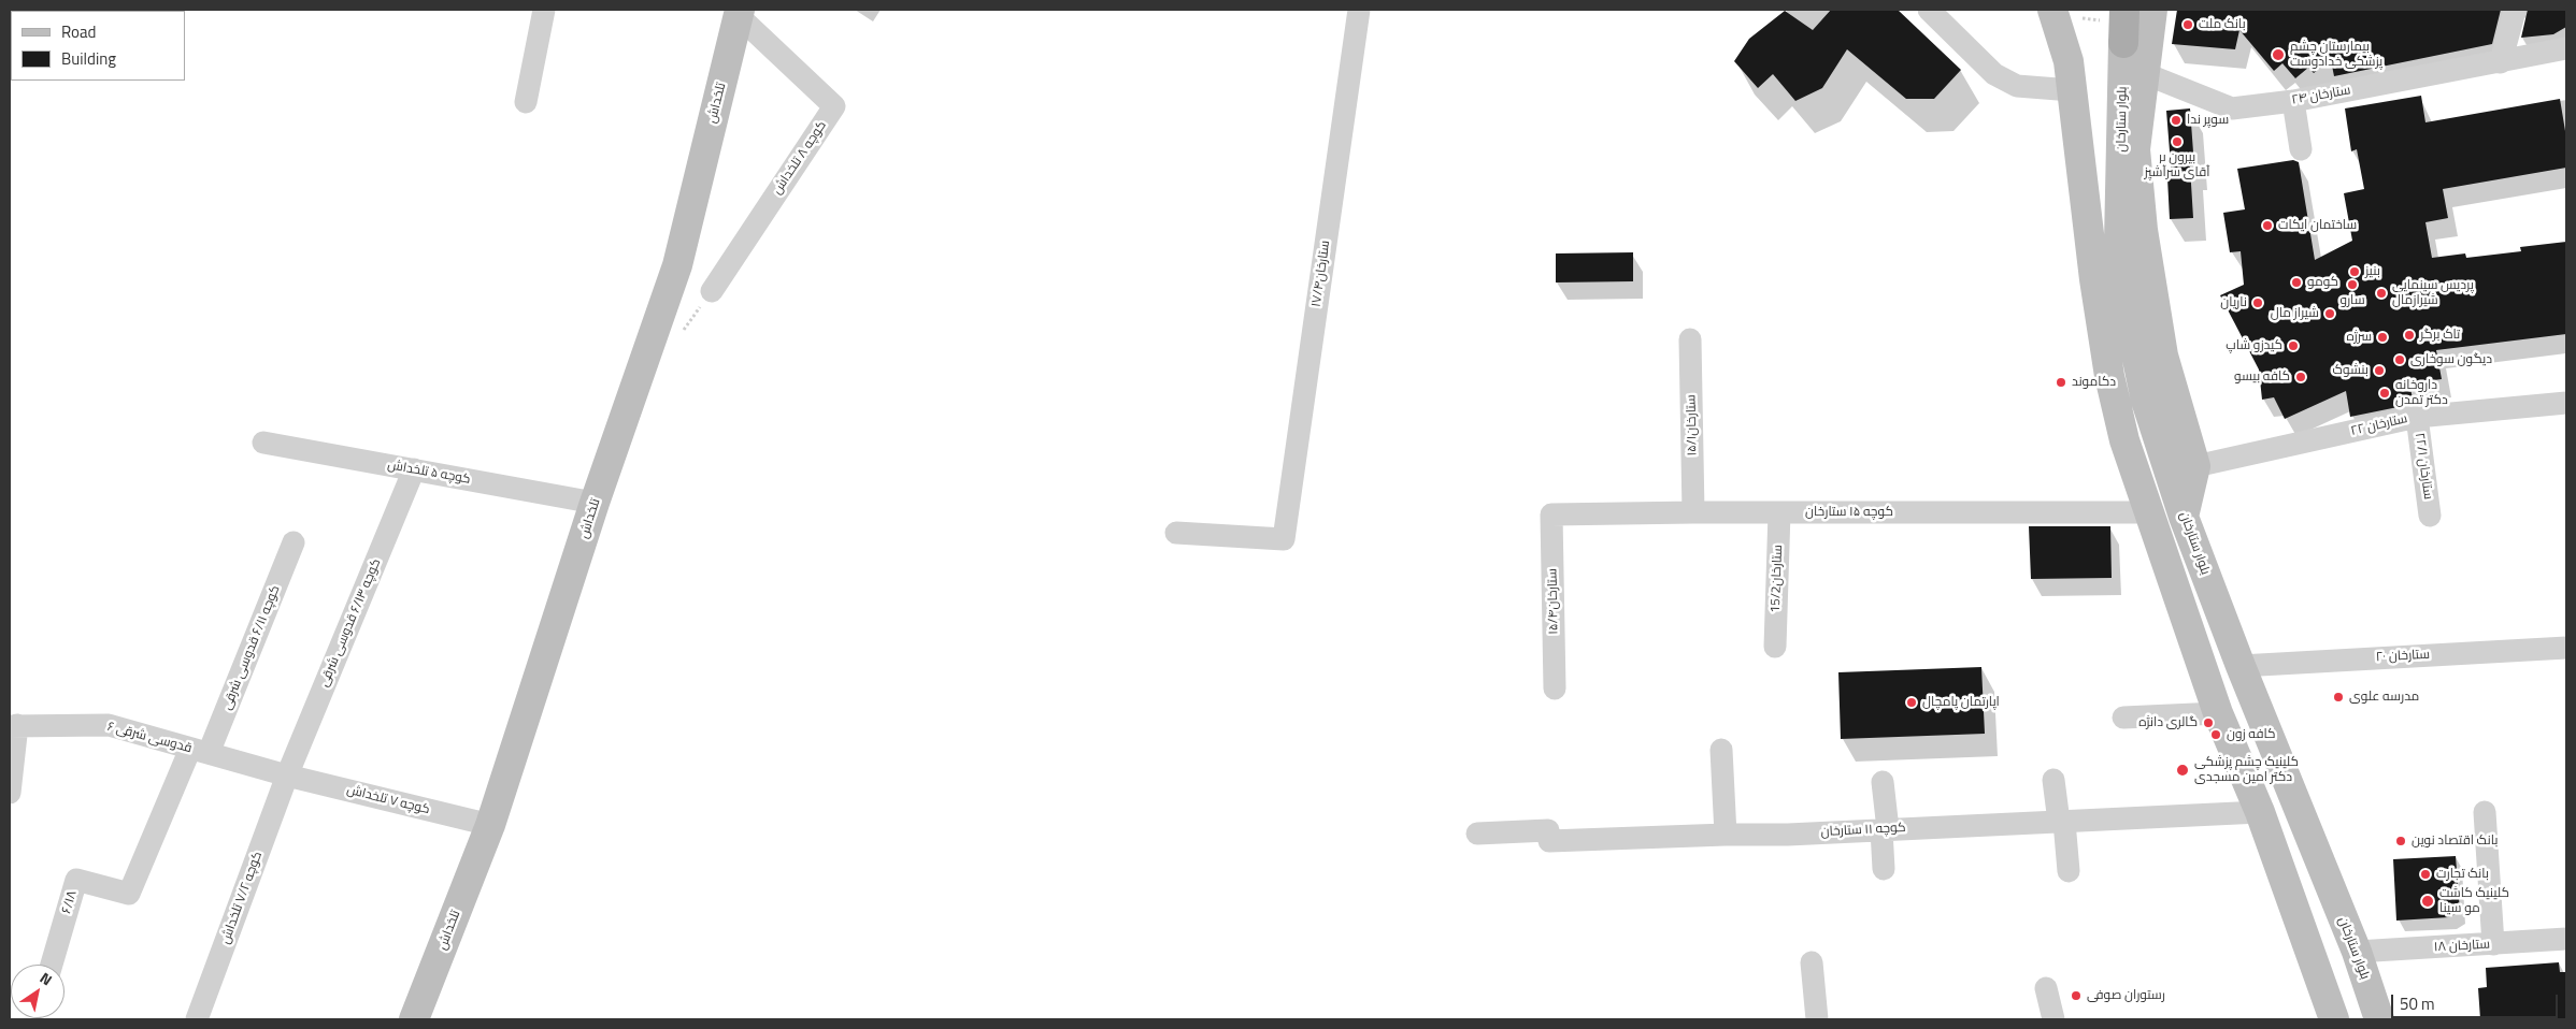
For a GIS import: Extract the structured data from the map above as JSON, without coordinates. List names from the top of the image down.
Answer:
{
  "streets": {
    "main road": ["تلخداش", "بلوار ستارخان"],
    "street": [
      "۲۴ ستارخان",
      "کوچه ۸ تلخداش",
      "ستارخان۱۷/۴",
      "ستارخان۱۵/۱",
      "۲۲ ستارخان",
      "۲۲/۱ ستارخان",
      "کوچه ۵ تلخداش",
      "کوچه ۱۵ ستارخان",
      "ستارخان15/2",
      "ستارخان۱۵/۴",
      "کوچه ۶/۱۳ قدوسی شرقی",
      "کوچه ۶/۱۱ قدوسی شرقی",
      "۲۰ ستارخان",
      "قدوسی شرقی ۶",
      "کوچه ۷ تلخداش",
      "کوچه ۱۱ ستارخان",
      "کوچه ۷/۲ تلخداش",
      "۶/۱۸",
      "۱۸ ستارخان"
    ]
  },
  "crossings": [
    ["تلخداش", "کوچه ۸ تلخداش"],
    ["تلخداش", "کوچه ۵ تلخداش"],
    ["تلخداش", "کوچه ۷ تلخداش"],
    ["بلوار ستارخان", "۲۰ ستارخان"],
    ["بلوار ستارخان", "۱۸ ستارخان"],
    ["ستارخان۱۵/۱", "کوچه ۱۵ ستارخان"],
    ["۲۲ ستارخان", "۲۲/۱ ستارخان"],
    ["کوچه ۵ تلخداش", "کوچه ۶/۱۳ قدوسی شرقی"],
    ["کوچه ۱۵ ستارخان", "ستارخان15/2"],
    ["کوچه ۱۵ ستارخان", "ستارخان۱۵/۴"],
    ["کوچه ۶/۱۳ قدوسی شرقی", "قدوسی شرقی ۶"],
    ["کوچه ۶/۱۳ قدوسی شرقی", "کوچه ۷ تلخداش"],
    ["کوچه ۶/۱۳ قدوسی شرقی", "کوچه ۷/۲ تلخداش"],
    ["کوچه ۶/۱۱ قدوسی شرقی", "قدوسی شرقی ۶"],
    ["کوچه ۶/۱۱ قدوسی شرقی", "۶/۱۸"],
    ["قدوسی شرقی ۶", "کوچه ۷ تلخداش"],
    ["قدوسی شرقی ۶", "کوچه ۷/۲ تلخداش"],
    ["کوچه ۷ تلخداش", "کوچه ۷/۲ تلخداش"]
  ],
  "places": [
    "بانک ملت",
    "بیمارستان چشم پزشکی خدادوست",
    "سوپر ندا",
    "بیرون بر آقای سرآشپز",
    "ساختمان ایکات",
    "بنیز",
    "کومو",
    "سارو",
    "پردیس سینمایی شیرازمال",
    "ناریان",
    "شیراز مال",
    "تاک برگر",
    "سرژه",
    "کیدزو شاپ",
    "دیگون سوخاری",
    "بنشوک",
    "کافه بیسو",
    "دکاموند",
    "داروخانه دکتر تمدن",
    "مدرسه علوی",
    "اپارتمان پامچال",
    "گالری دانژه",
    "کافه زون",
    "کلینیک چشم پزشکی دکتر امین مسجدی",
    "بانک اقتصاد نوین",
    "بانک تجارت",
    "کلینیک کاشت مو سینا",
    "رستوران صوفی"
  ],
  "legend": ["Road", "Building"],
  "scale_bar": "50 m",
  "north": "top right"
}
